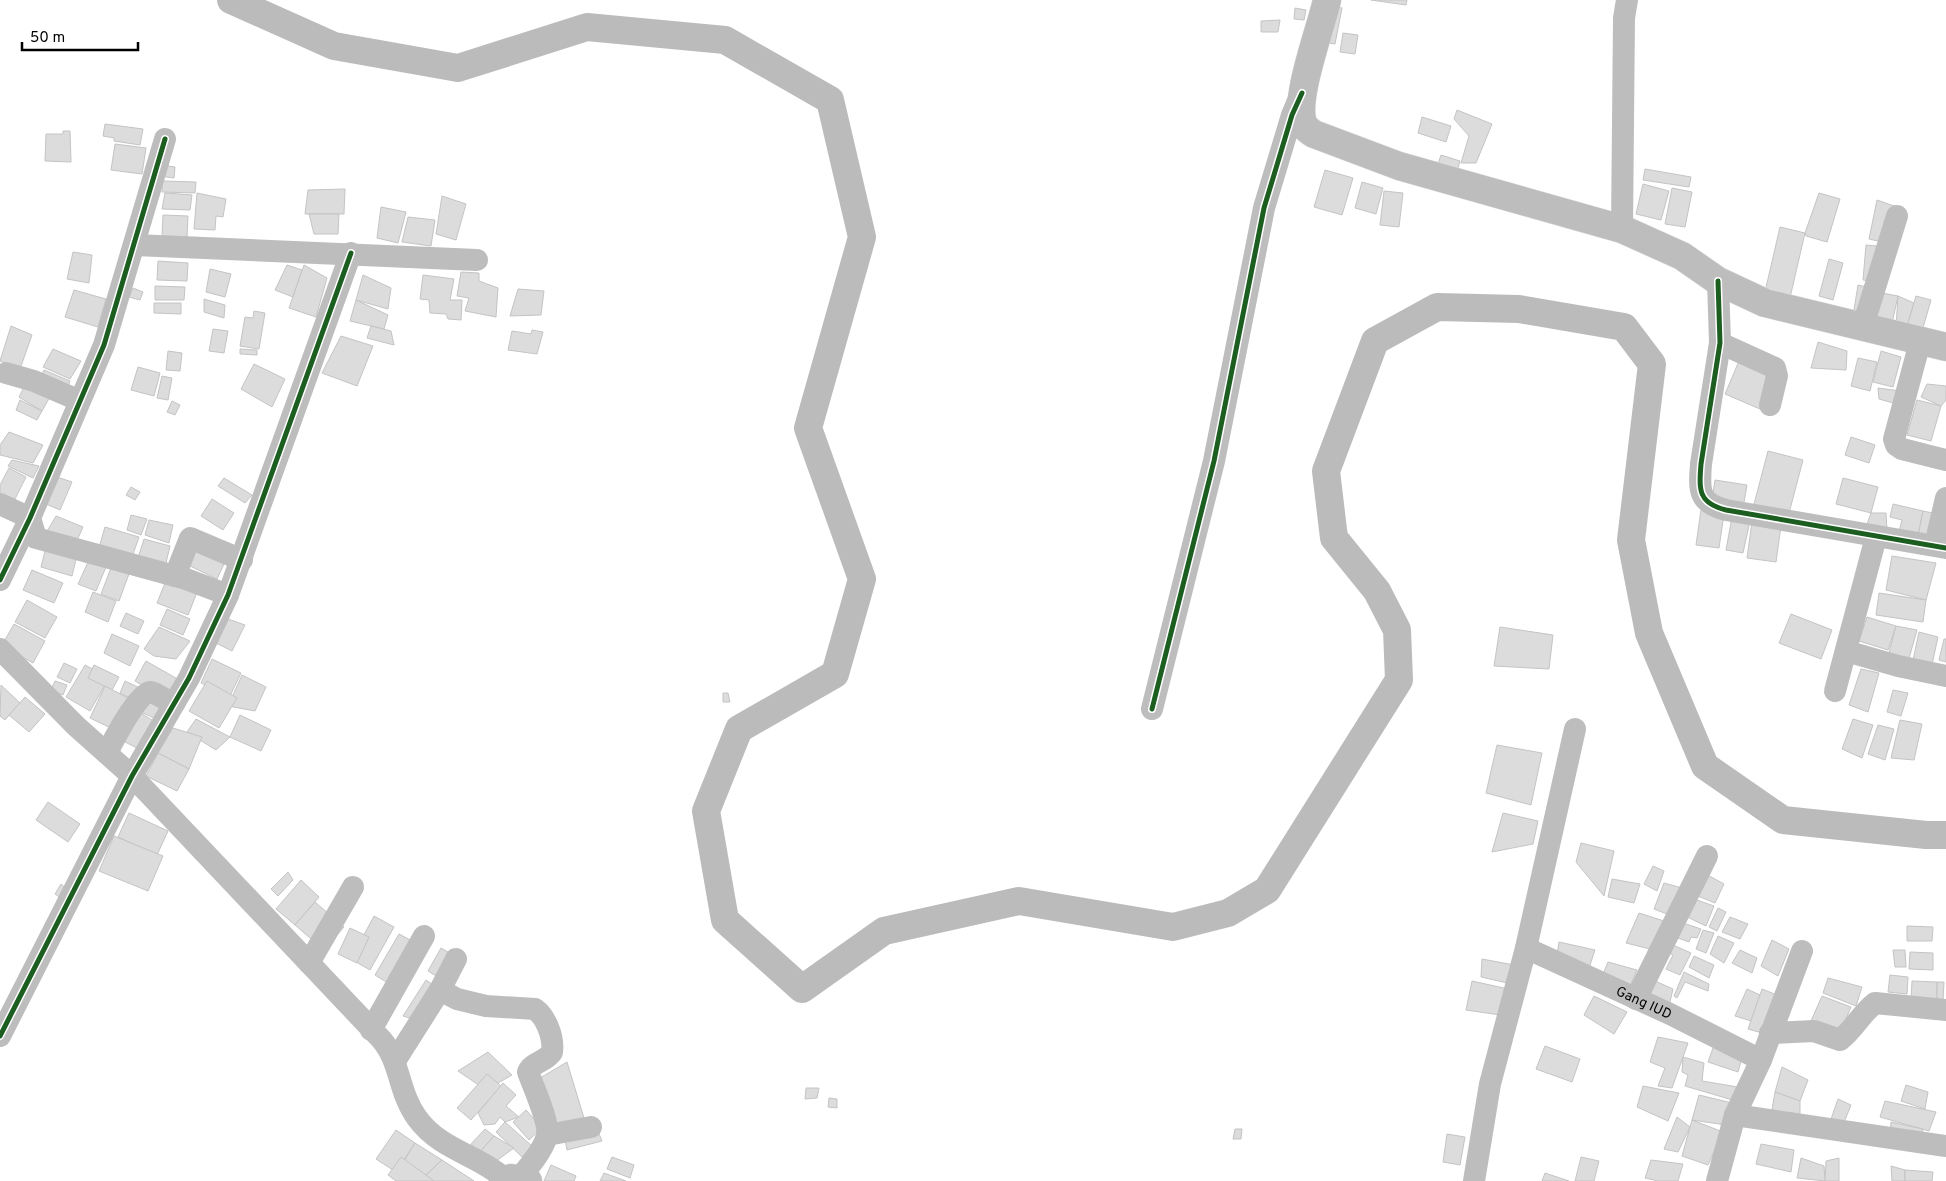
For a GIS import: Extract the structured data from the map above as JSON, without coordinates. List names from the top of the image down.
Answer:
{
  "streets": {
    "street": ["Gang IUD"]
  },
  "scale_bar": "50 m"
}
